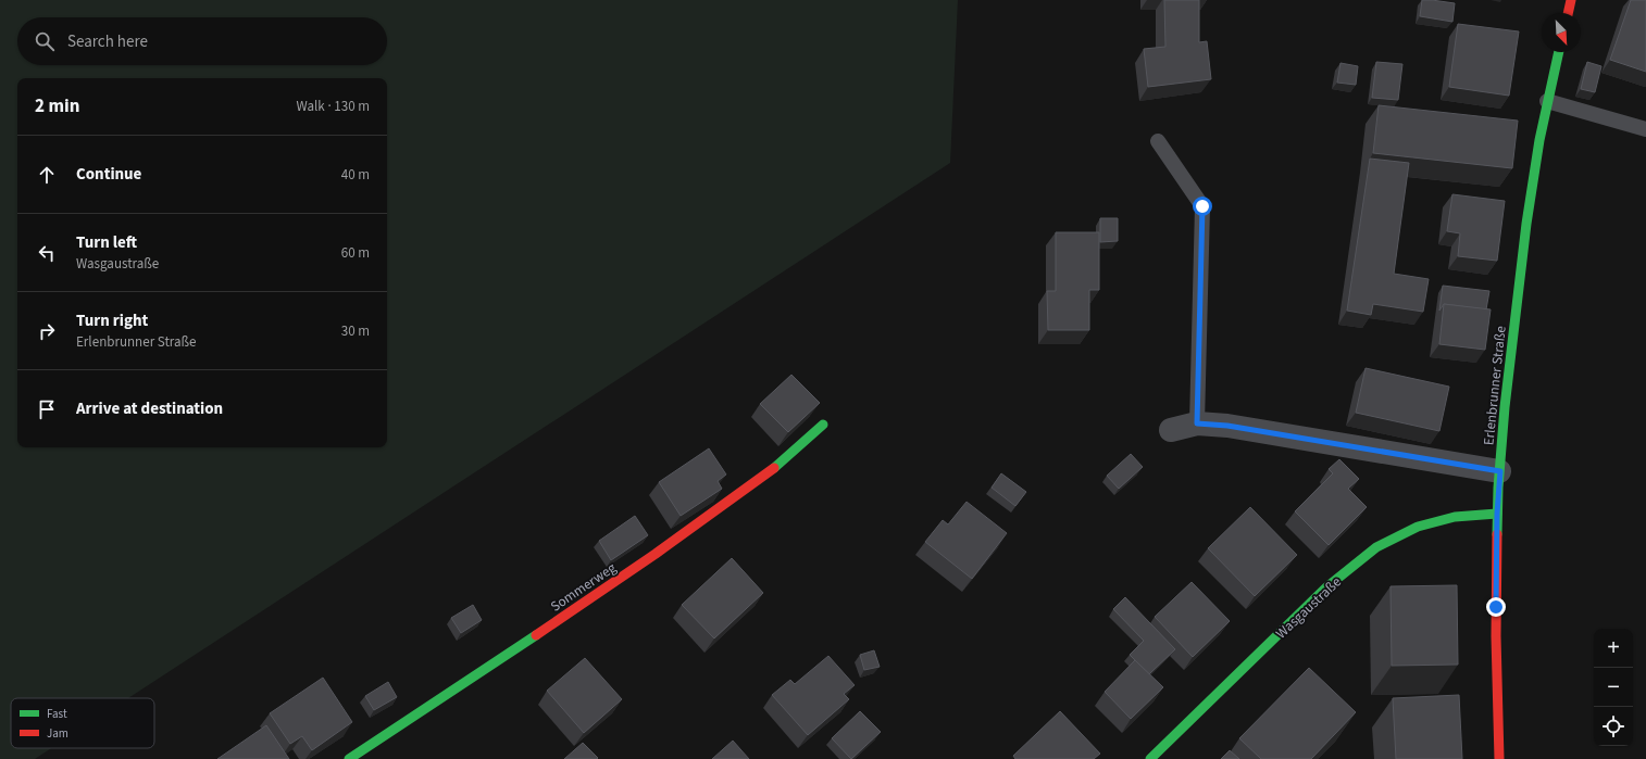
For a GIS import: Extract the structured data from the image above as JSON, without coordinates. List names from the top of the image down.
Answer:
{
  "streets": {
    "street": ["Erlenbrunner Straße", "Sommerweg", "Wasgaustraße"]
  },
  "crossings": [
    ["Erlenbrunner Straße", "Wasgaustraße"]
  ],
  "legend": ["Fast", "Jam"],
  "north": "bottom right",
  "page": {
    "search": "Search here",
    "heading": ["2 min", "Walk · 130 m"],
    "list": [
      ["Continue", "40 m"],
      ["Turn left", "Wasgaustraße", "60 m"],
      ["Turn right", "Erlenbrunner Straße", "30 m"],
      "Arrive at destination"
    ],
    "map_buttons": ["+", "−"]
  }
}
